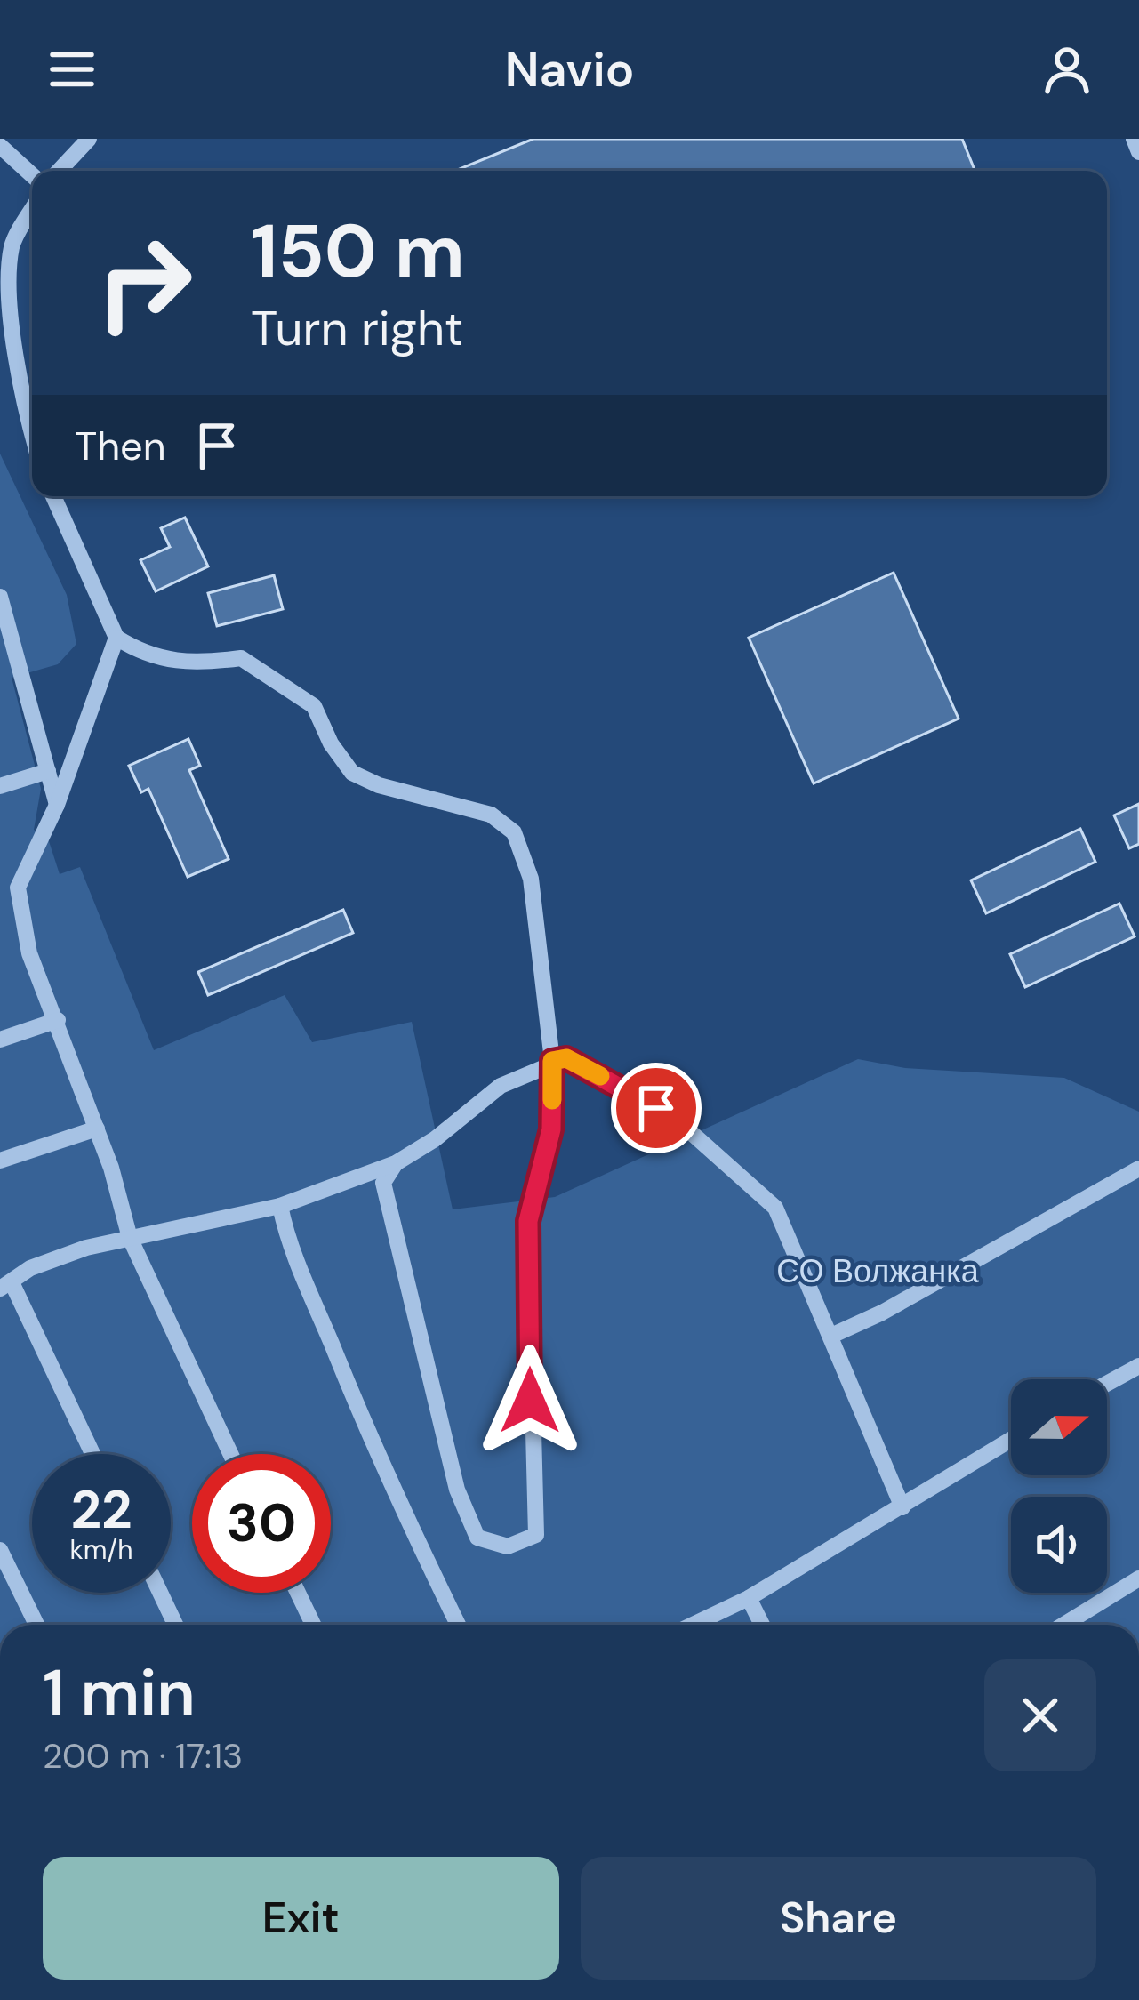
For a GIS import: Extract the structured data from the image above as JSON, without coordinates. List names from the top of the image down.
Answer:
{
  "parks": ["СО Волжанка"],
  "north": "right",
  "page": {
    "header": "Navio",
    "turn": ["150 m", "Turn right"],
    "then": "Then",
    "speed": "22 km/h",
    "limit": "30",
    "heading": ["1 min", "200 m · 17:13"],
    "buttons": ["Exit", "Share"]
  }
}
